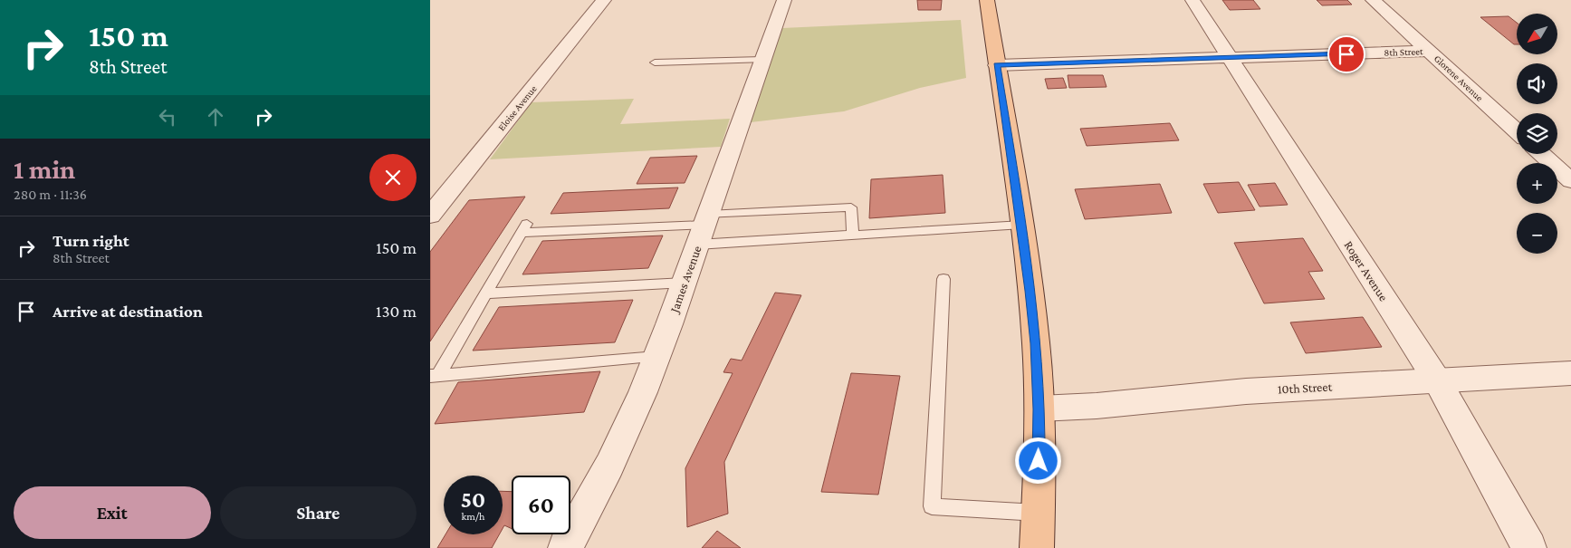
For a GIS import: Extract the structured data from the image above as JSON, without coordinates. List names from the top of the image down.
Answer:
{
  "streets": {
    "street": [
      "8th Street",
      "Glorene Avenue",
      "Eloise Avenue",
      "Roger Avenue",
      "James Avenue",
      "10th Street"
    ]
  },
  "crossings": [
    ["8th Street", "Glorene Avenue"],
    ["8th Street", "Roger Avenue"],
    ["Roger Avenue", "10th Street"]
  ],
  "north": "bottom left",
  "page": {
    "turn": ["150 m", "8th Street"],
    "map_buttons": ["+", "−"],
    "heading": ["1 min", "280 m · 11:36"],
    "list": [
      {
        "name": "Turn right",
        "note": "8th Street",
        "value": "150 m"
      },
      {
        "name": "Arrive at destination",
        "value": "130 m"
      }
    ],
    "speed": "50 km/h",
    "limit": "60",
    "buttons": ["Exit", "Share"]
  }
}
